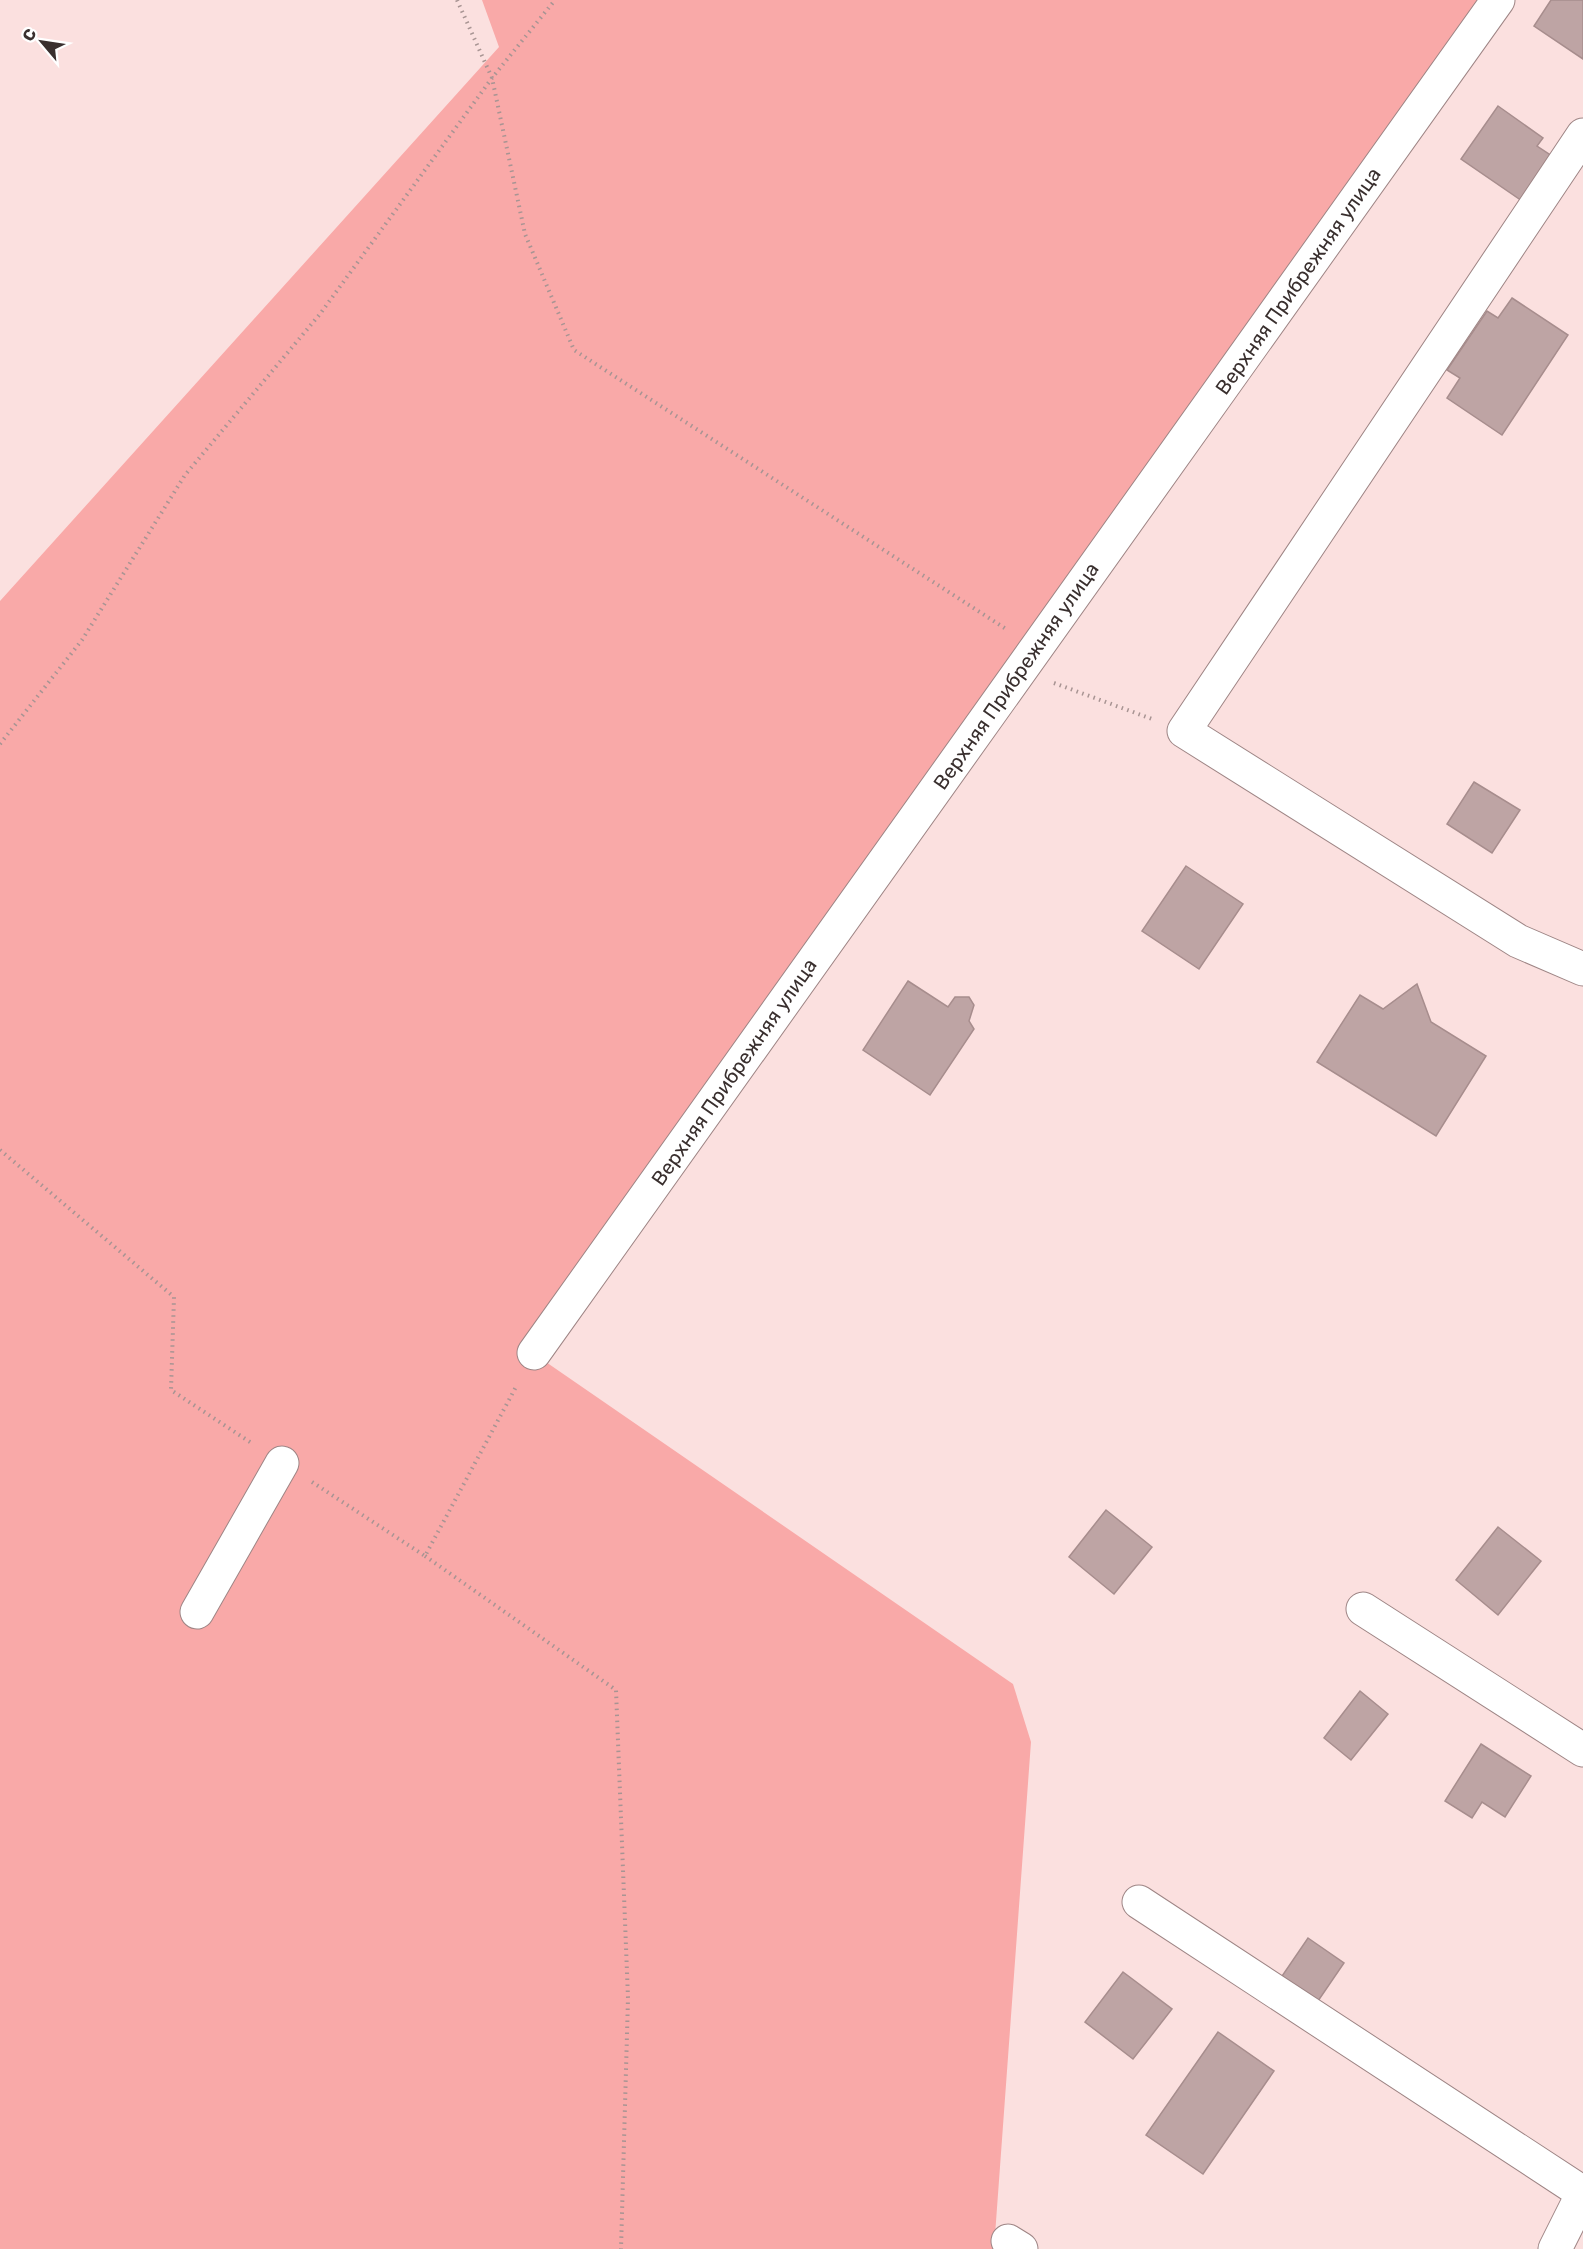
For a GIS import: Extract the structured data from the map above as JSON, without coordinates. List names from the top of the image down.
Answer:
{
  "streets": {
    "street": ["Верхняя Прибрежняя улица"]
  },
  "north": "top left"
}
